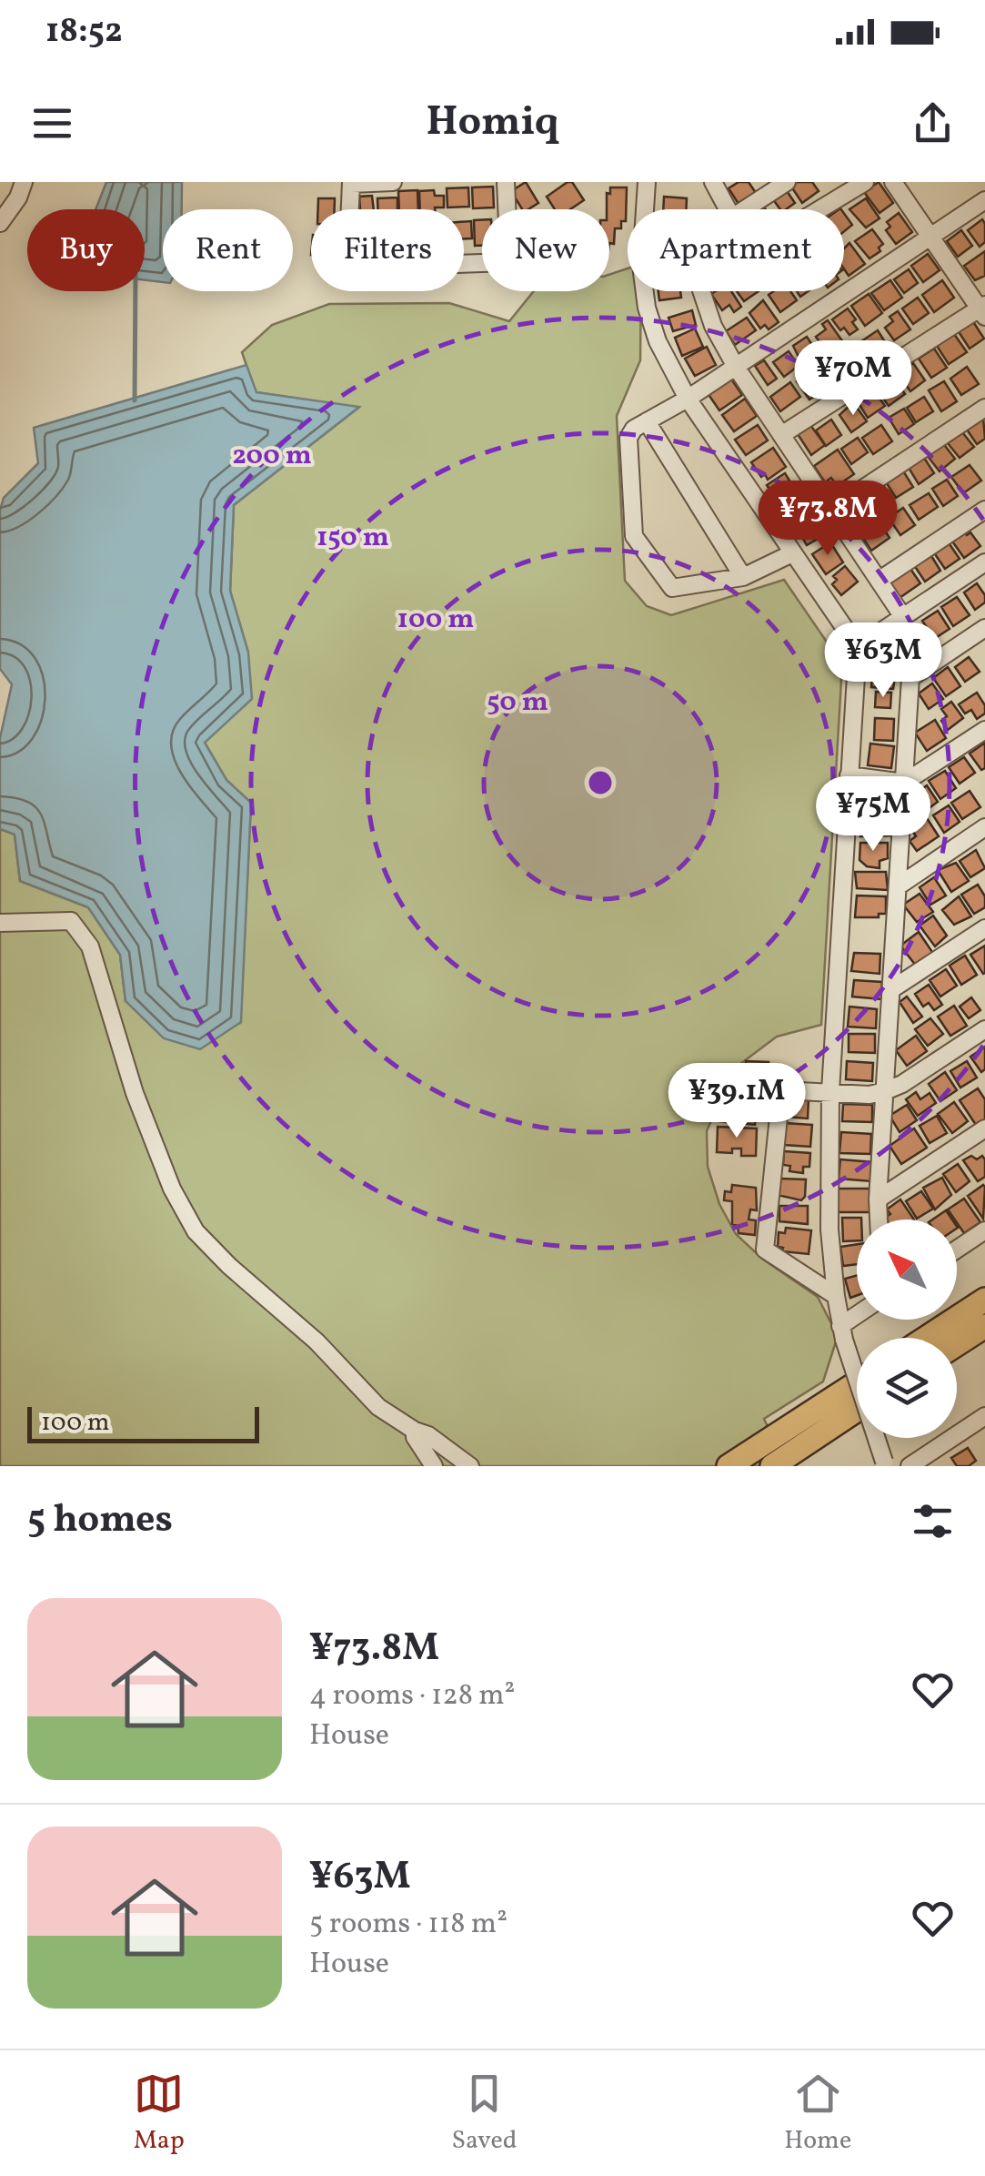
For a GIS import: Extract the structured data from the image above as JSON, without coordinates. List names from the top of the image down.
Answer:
{
  "scale_bar": "100 m",
  "north": "top left",
  "page": {
    "status": "18:52",
    "header": "Homiq",
    "chip": [
      "Buy",
      "Rent",
      "Filters",
      "New",
      "Apartment"
    ],
    "price": [
      "¥70M",
      "¥73.8M",
      "¥63M",
      "¥75M",
      "¥39.1M"
    ],
    "scale": "100 m",
    "heading": "5 homes",
    "list": [
      {
        "name": "¥73.8M",
        "note": "4 rooms · 128 m² · House"
      },
      {
        "name": "¥63M",
        "note": "5 rooms · 118 m² · House"
      }
    ],
    "tabs": ["Map", "Saved", "Home"]
  },
  "rings": [
    "200 m",
    "150 m",
    "100 m",
    "50 m"
  ]
}
